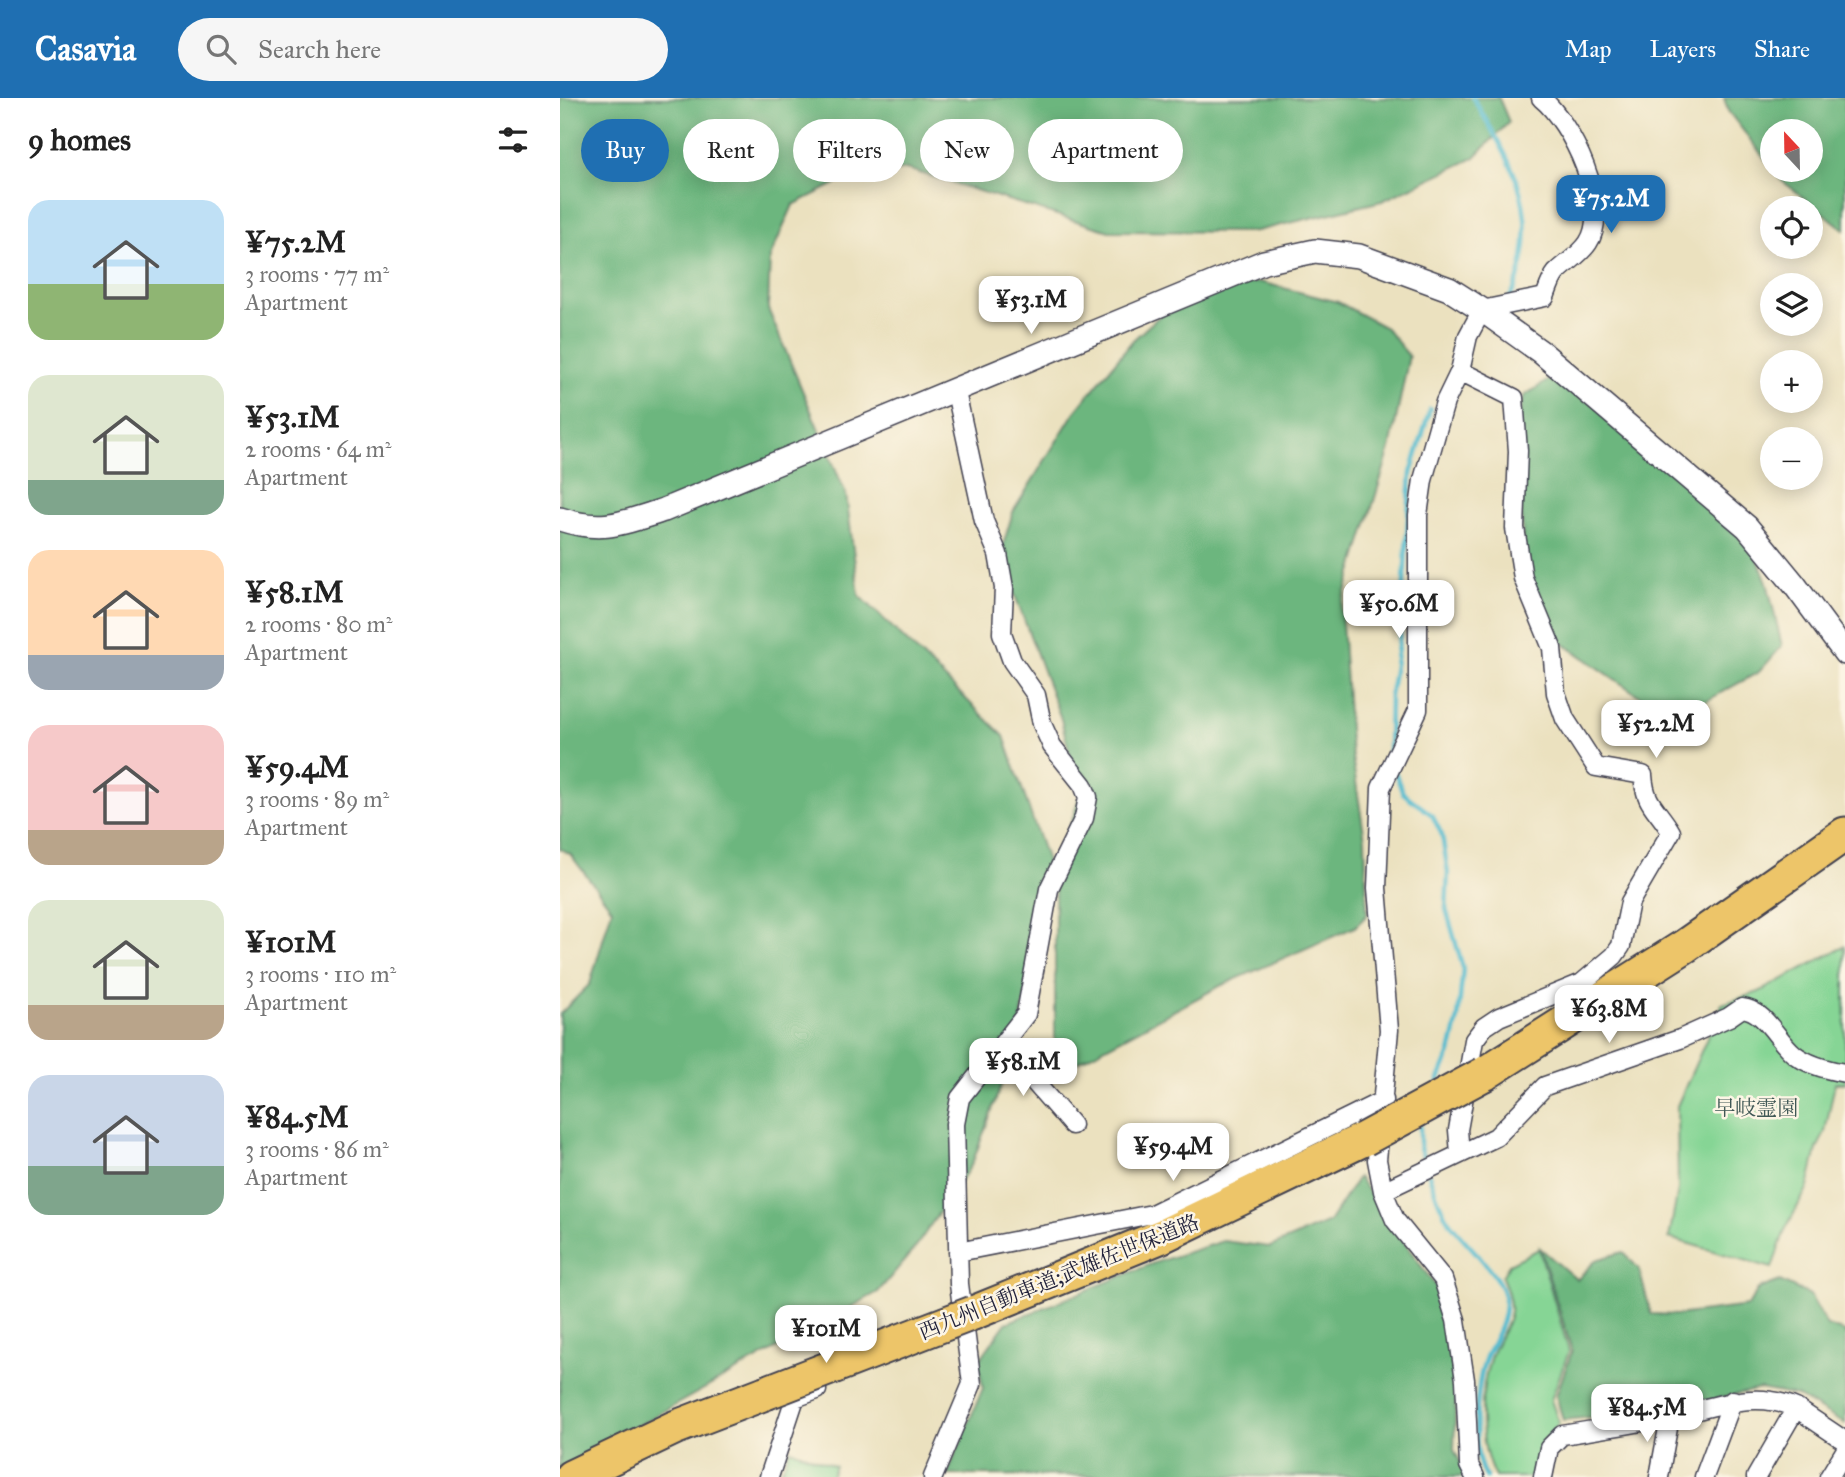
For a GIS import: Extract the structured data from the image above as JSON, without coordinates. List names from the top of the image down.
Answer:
{
  "streets": {
    "highway": ["西九州自動車道;武雄佐世保道路"]
  },
  "parks": ["早岐霊園"],
  "north": "top",
  "page": {
    "header": "Casavia",
    "search": "Search here",
    "nav": ["Map", "Layers", "Share"],
    "heading": "9 homes",
    "map_buttons": ["+", "−"],
    "chip": [
      "Buy",
      "Rent",
      "Filters",
      "New",
      "Apartment"
    ],
    "price": [
      "¥75.2M",
      "¥53.1M",
      "¥50.6M",
      "¥52.2M",
      "¥63.8M",
      "¥58.1M",
      "¥59.4M",
      "¥101M",
      "¥84.5M"
    ],
    "list": [
      {
        "name": "¥75.2M",
        "note": "3 rooms · 77 m² · Apartment"
      },
      {
        "name": "¥53.1M",
        "note": "2 rooms · 64 m² · Apartment"
      },
      {
        "name": "¥58.1M",
        "note": "2 rooms · 80 m² · Apartment"
      },
      {
        "name": "¥59.4M",
        "note": "3 rooms · 89 m² · Apartment"
      },
      {
        "name": "¥101M",
        "note": "3 rooms · 110 m² · Apartment"
      },
      {
        "name": "¥84.5M",
        "note": "3 rooms · 86 m² · Apartment"
      }
    ]
  }
}
